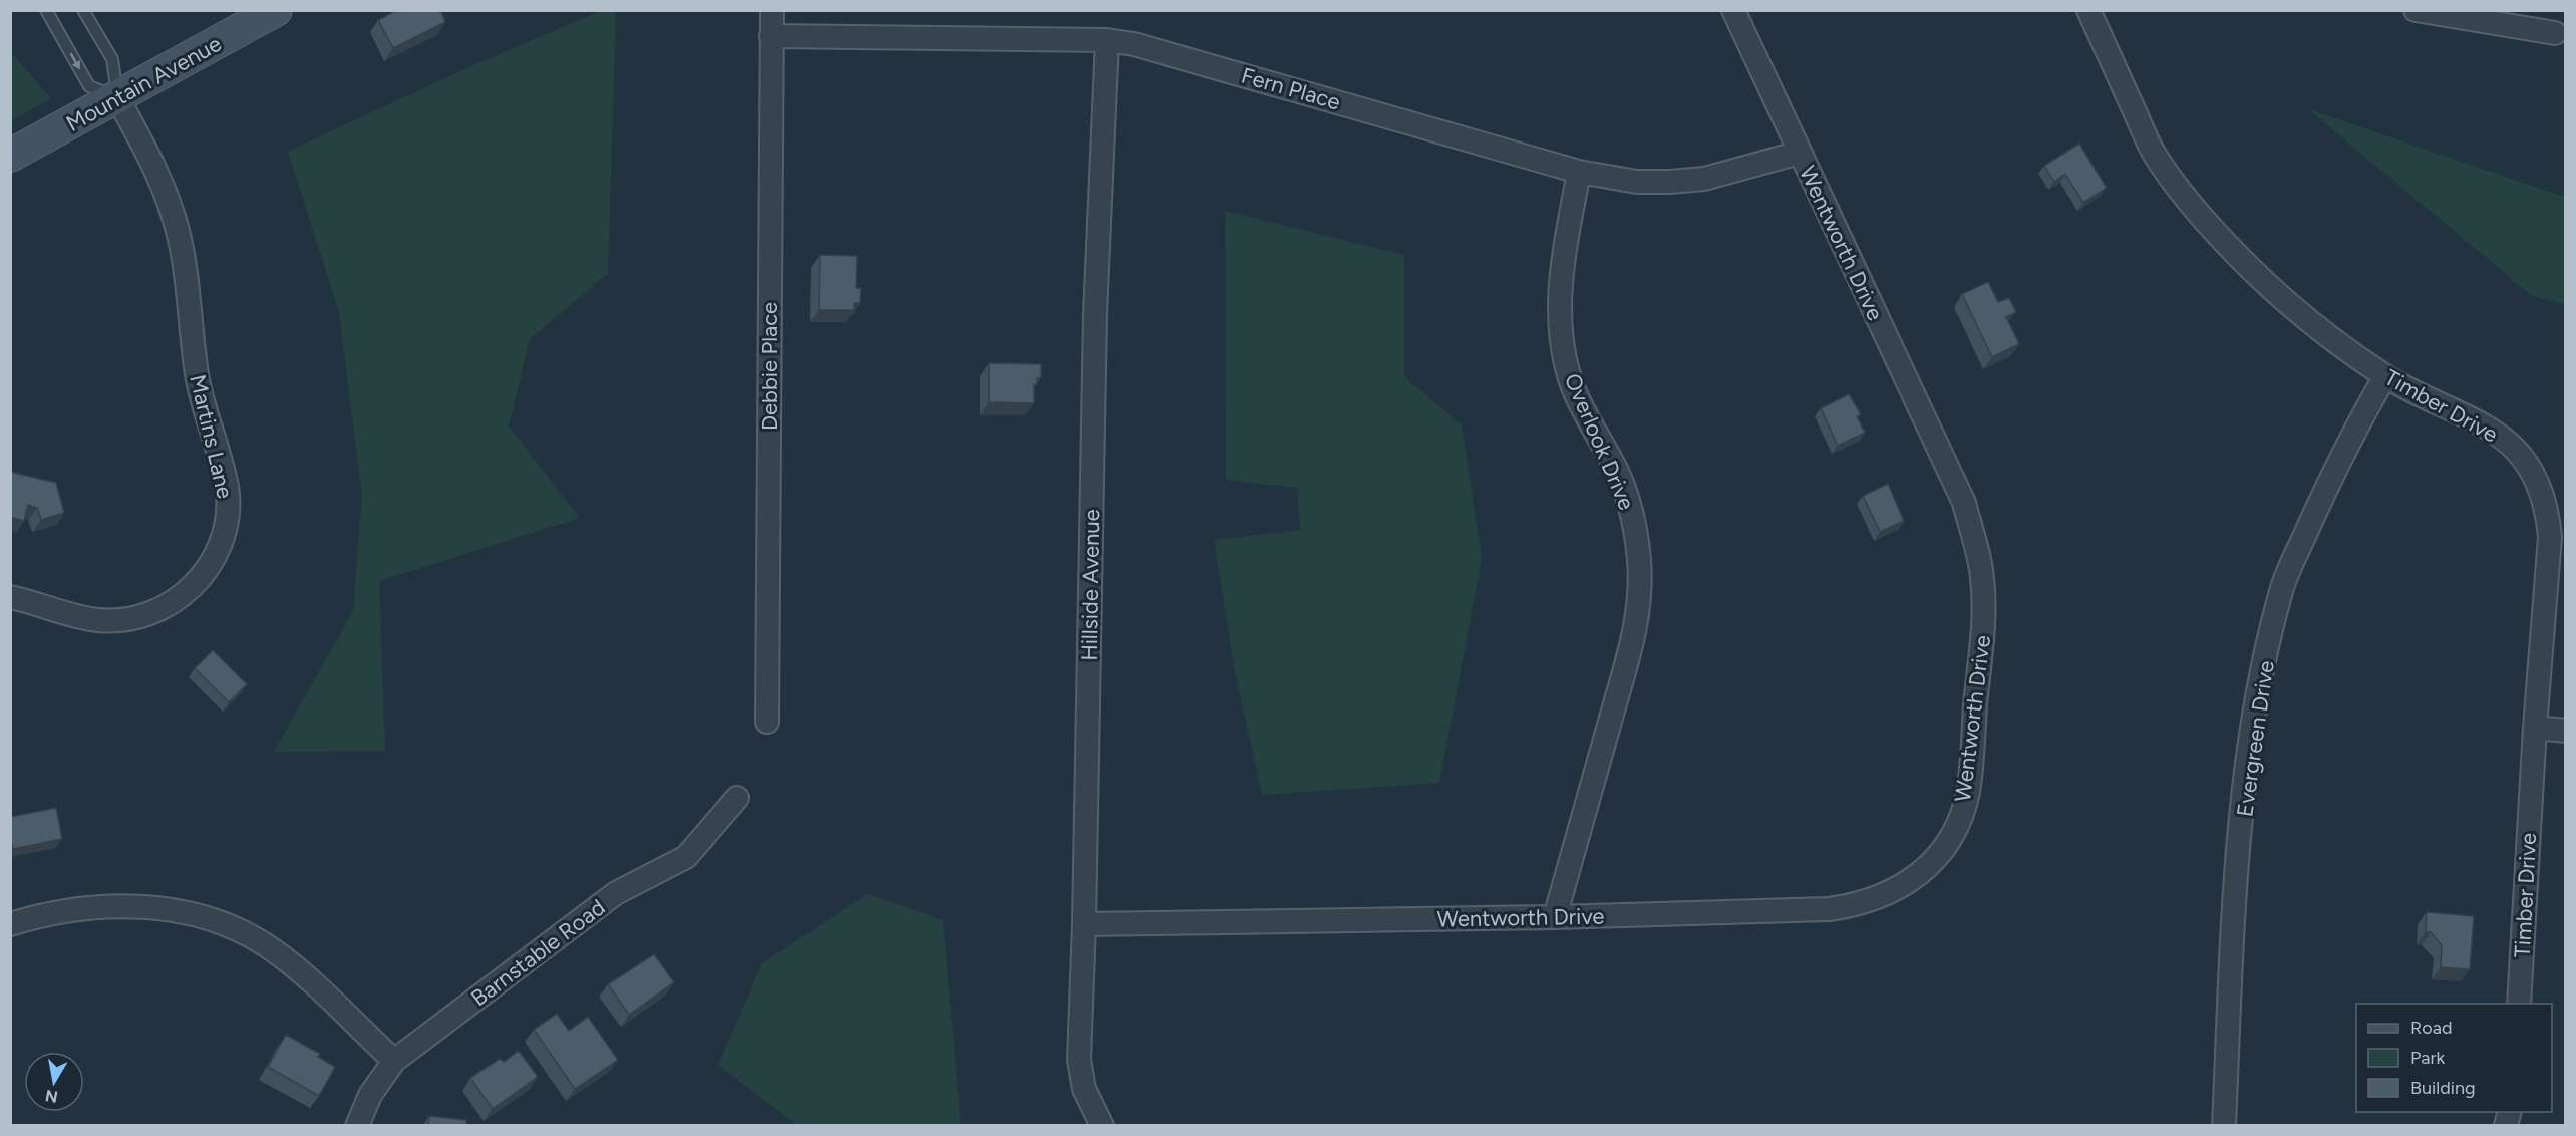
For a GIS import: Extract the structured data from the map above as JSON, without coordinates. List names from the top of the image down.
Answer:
{
  "streets": {
    "main road": ["Mountain Avenue"],
    "street": [
      "Fern Place",
      "Wentworth Drive",
      "Debbie Place",
      "Timber Drive",
      "Martins Lane",
      "Overlook Drive",
      "Hillside Avenue",
      "Evergreen Drive",
      "Barnstable Road"
    ]
  },
  "crossings": [
    ["Mountain Avenue", "Martins Lane"],
    ["Fern Place", "Wentworth Drive"],
    ["Fern Place", "Debbie Place"],
    ["Fern Place", "Overlook Drive"],
    ["Fern Place", "Hillside Avenue"],
    ["Wentworth Drive", "Overlook Drive"],
    ["Wentworth Drive", "Hillside Avenue"],
    ["Timber Drive", "Evergreen Drive"]
  ],
  "legend": ["Road", "Park", "Building"],
  "north": "bottom"
}
